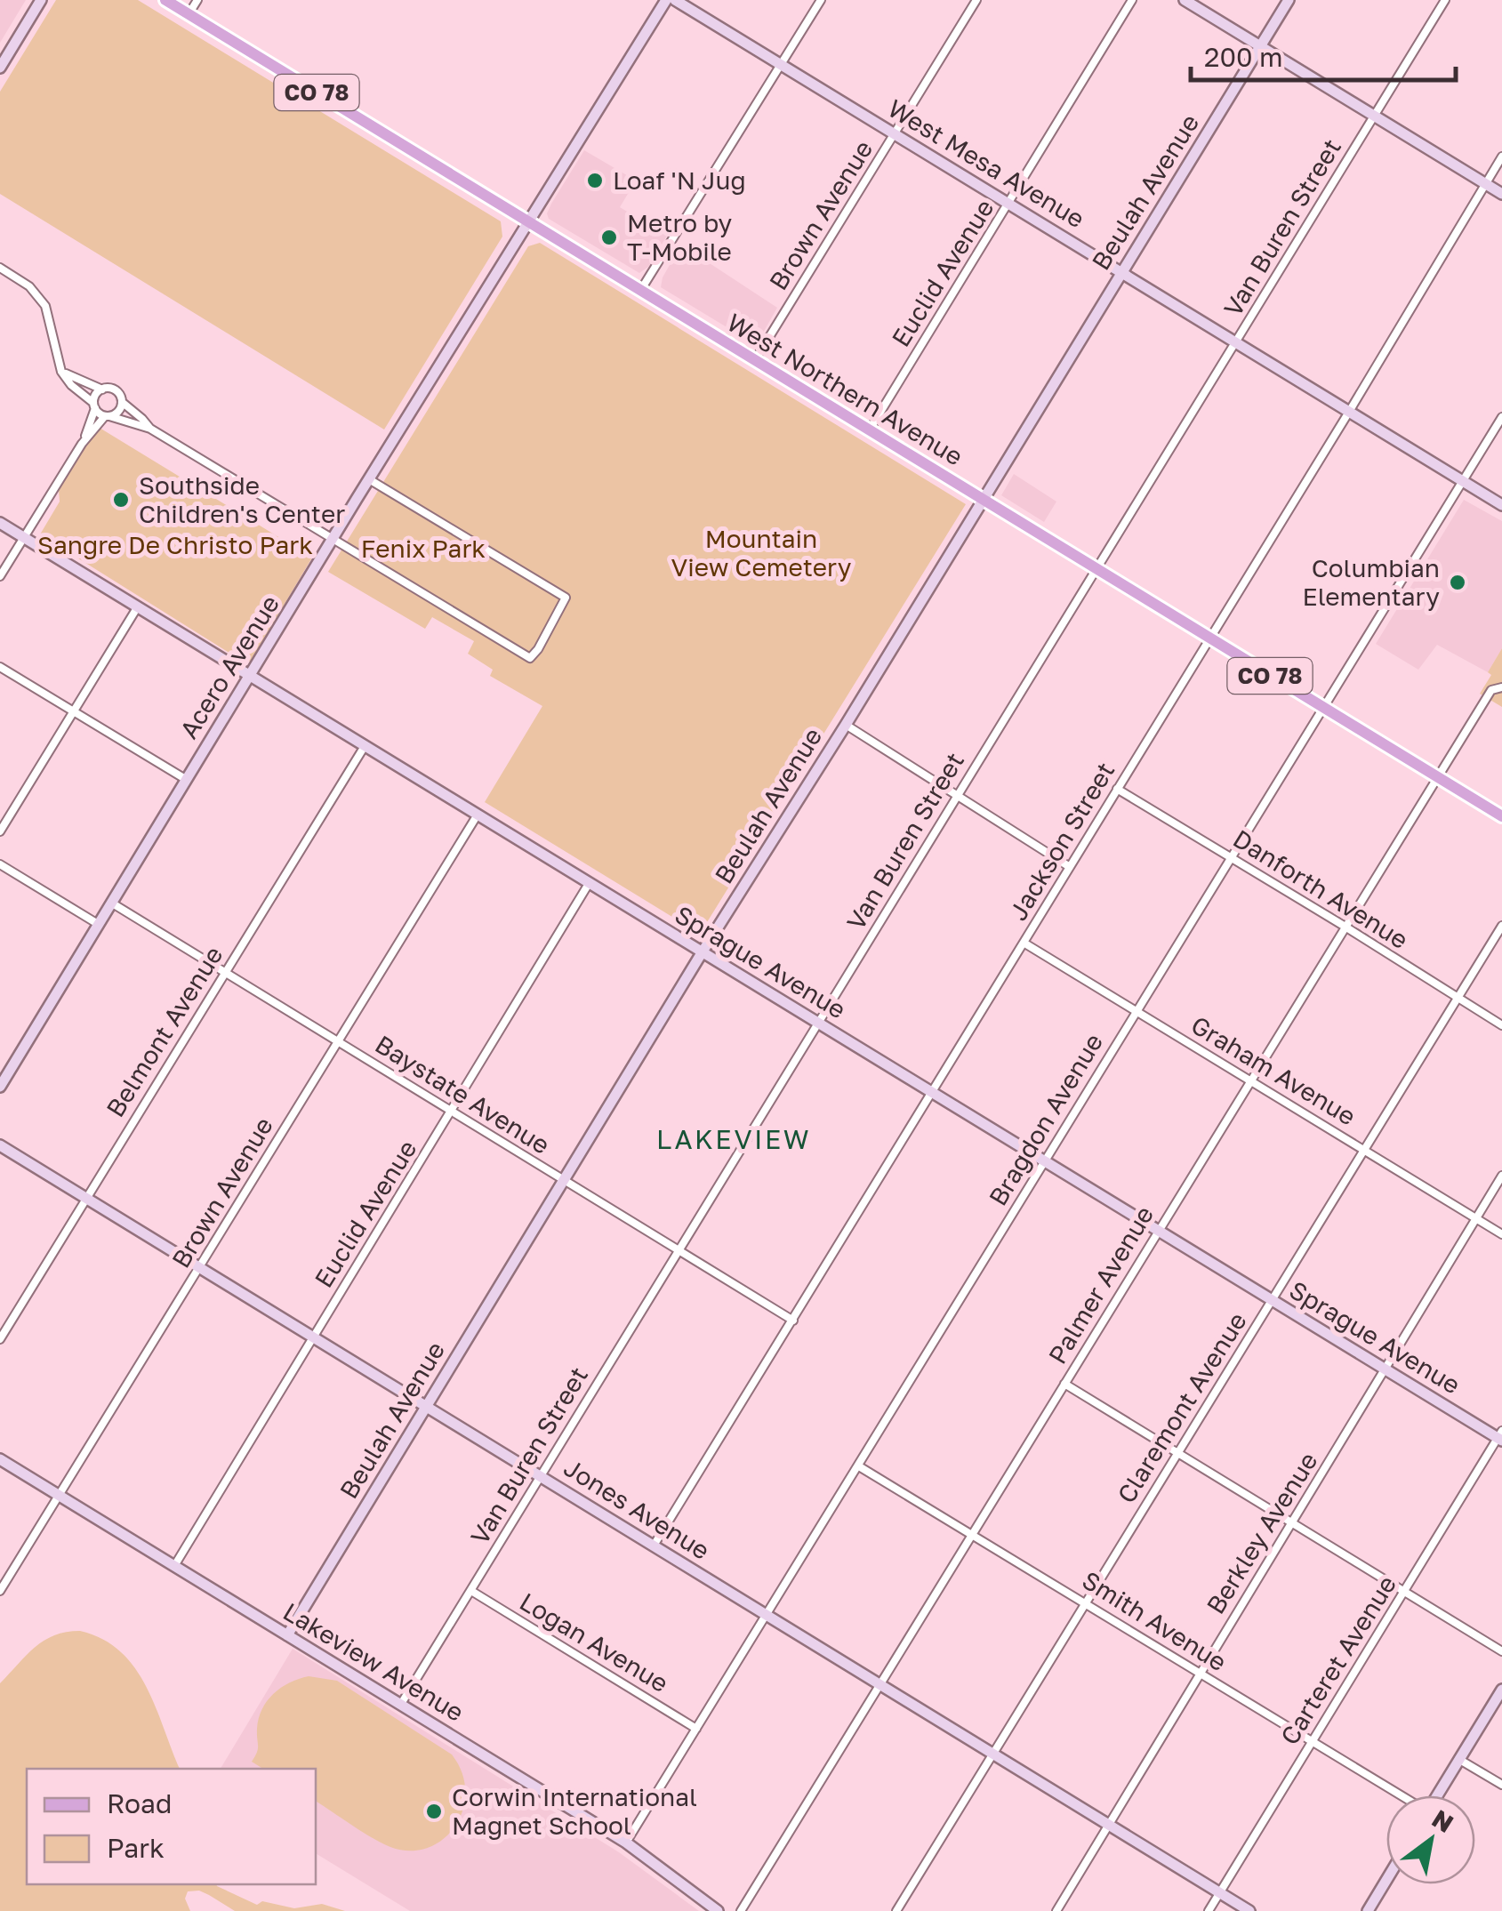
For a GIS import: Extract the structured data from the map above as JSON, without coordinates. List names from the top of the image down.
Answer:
{
  "streets": {
    "main road": ["CO 78", "West Northern Avenue"],
    "street": [
      "West Mesa Avenue",
      "Beulah Avenue",
      "Brown Avenue",
      "Van Buren Street",
      "Euclid Avenue",
      "Acero Avenue",
      "Jackson Street",
      "Danforth Avenue",
      "Sprague Avenue",
      "Belmont Avenue",
      "Graham Avenue",
      "Baystate Avenue",
      "Bragdon Avenue",
      "Palmer Avenue",
      "Claremont Avenue",
      "Jones Avenue",
      "Berkley Avenue",
      "Smith Avenue",
      "Logan Avenue",
      "Carteret Avenue",
      "Lakeview Avenue"
    ]
  },
  "crossings": [
    ["West Mesa Avenue", "Beulah Avenue"],
    ["West Mesa Avenue", "Brown Avenue"],
    ["West Mesa Avenue", "Van Buren Street"],
    ["West Mesa Avenue", "Euclid Avenue"],
    ["West Mesa Avenue", "Jackson Street"],
    ["West Mesa Avenue", "Bragdon Avenue"],
    ["Beulah Avenue", "West Northern Avenue"],
    ["Beulah Avenue", "Sprague Avenue"],
    ["Beulah Avenue", "Baystate Avenue"],
    ["Beulah Avenue", "Jones Avenue"],
    ["Beulah Avenue", "Lakeview Avenue"],
    ["Brown Avenue", "West Northern Avenue"],
    ["Brown Avenue", "Sprague Avenue"],
    ["Brown Avenue", "Baystate Avenue"],
    ["Brown Avenue", "Jones Avenue"],
    ["Brown Avenue", "Lakeview Avenue"],
    ["Van Buren Street", "West Northern Avenue"],
    ["Van Buren Street", "Sprague Avenue"],
    ["Van Buren Street", "Baystate Avenue"],
    ["Van Buren Street", "Jones Avenue"],
    ["Van Buren Street", "Logan Avenue"],
    ["Van Buren Street", "Lakeview Avenue"],
    ["Euclid Avenue", "West Northern Avenue"],
    ["Euclid Avenue", "Sprague Avenue"],
    ["Euclid Avenue", "Baystate Avenue"],
    ["Euclid Avenue", "Jones Avenue"],
    ["Euclid Avenue", "Lakeview Avenue"],
    ["West Northern Avenue", "Acero Avenue"],
    ["West Northern Avenue", "Jackson Street"],
    ["West Northern Avenue", "Bragdon Avenue"],
    ["West Northern Avenue", "Palmer Avenue"],
    ["Acero Avenue", "Sprague Avenue"],
    ["Acero Avenue", "Baystate Avenue"],
    ["Jackson Street", "Danforth Avenue"],
    ["Jackson Street", "Sprague Avenue"],
    ["Jackson Street", "Graham Avenue"],
    ["Jackson Street", "Baystate Avenue"],
    ["Jackson Street", "Jones Avenue"],
    ["Danforth Avenue", "Bragdon Avenue"],
    ["Danforth Avenue", "Palmer Avenue"],
    ["Danforth Avenue", "Claremont Avenue"],
    ["Sprague Avenue", "Belmont Avenue"],
    ["Sprague Avenue", "Bragdon Avenue"],
    ["Sprague Avenue", "Palmer Avenue"],
    ["Sprague Avenue", "Claremont Avenue"],
    ["Sprague Avenue", "Berkley Avenue"],
    ["Sprague Avenue", "Carteret Avenue"],
    ["Belmont Avenue", "Baystate Avenue"],
    ["Belmont Avenue", "Jones Avenue"],
    ["Graham Avenue", "Bragdon Avenue"],
    ["Graham Avenue", "Palmer Avenue"],
    ["Graham Avenue", "Claremont Avenue"],
    ["Graham Avenue", "Berkley Avenue"],
    ["Bragdon Avenue", "Jones Avenue"],
    ["Bragdon Avenue", "Smith Avenue"],
    ["Bragdon Avenue", "Logan Avenue"],
    ["Bragdon Avenue", "Lakeview Avenue"],
    ["Palmer Avenue", "Jones Avenue"],
    ["Palmer Avenue", "Smith Avenue"],
    ["Claremont Avenue", "Jones Avenue"],
    ["Claremont Avenue", "Smith Avenue"],
    ["Jones Avenue", "Berkley Avenue"],
    ["Jones Avenue", "Carteret Avenue"],
    ["Berkley Avenue", "Smith Avenue"],
    ["Smith Avenue", "Carteret Avenue"]
  ],
  "districts": ["LAKEVIEW"],
  "parks": ["Mountain View Cemetery", "Sangre De Christo Park", "Fenix Park"],
  "places": [
    "Loaf 'N Jug",
    "Metro by T-Mobile",
    "Southside Children's Center",
    "Columbian Elementary",
    "Corwin International Magnet School"
  ],
  "legend": ["Road", "Park"],
  "scale_bar": "200 m",
  "north": "top right"
}
